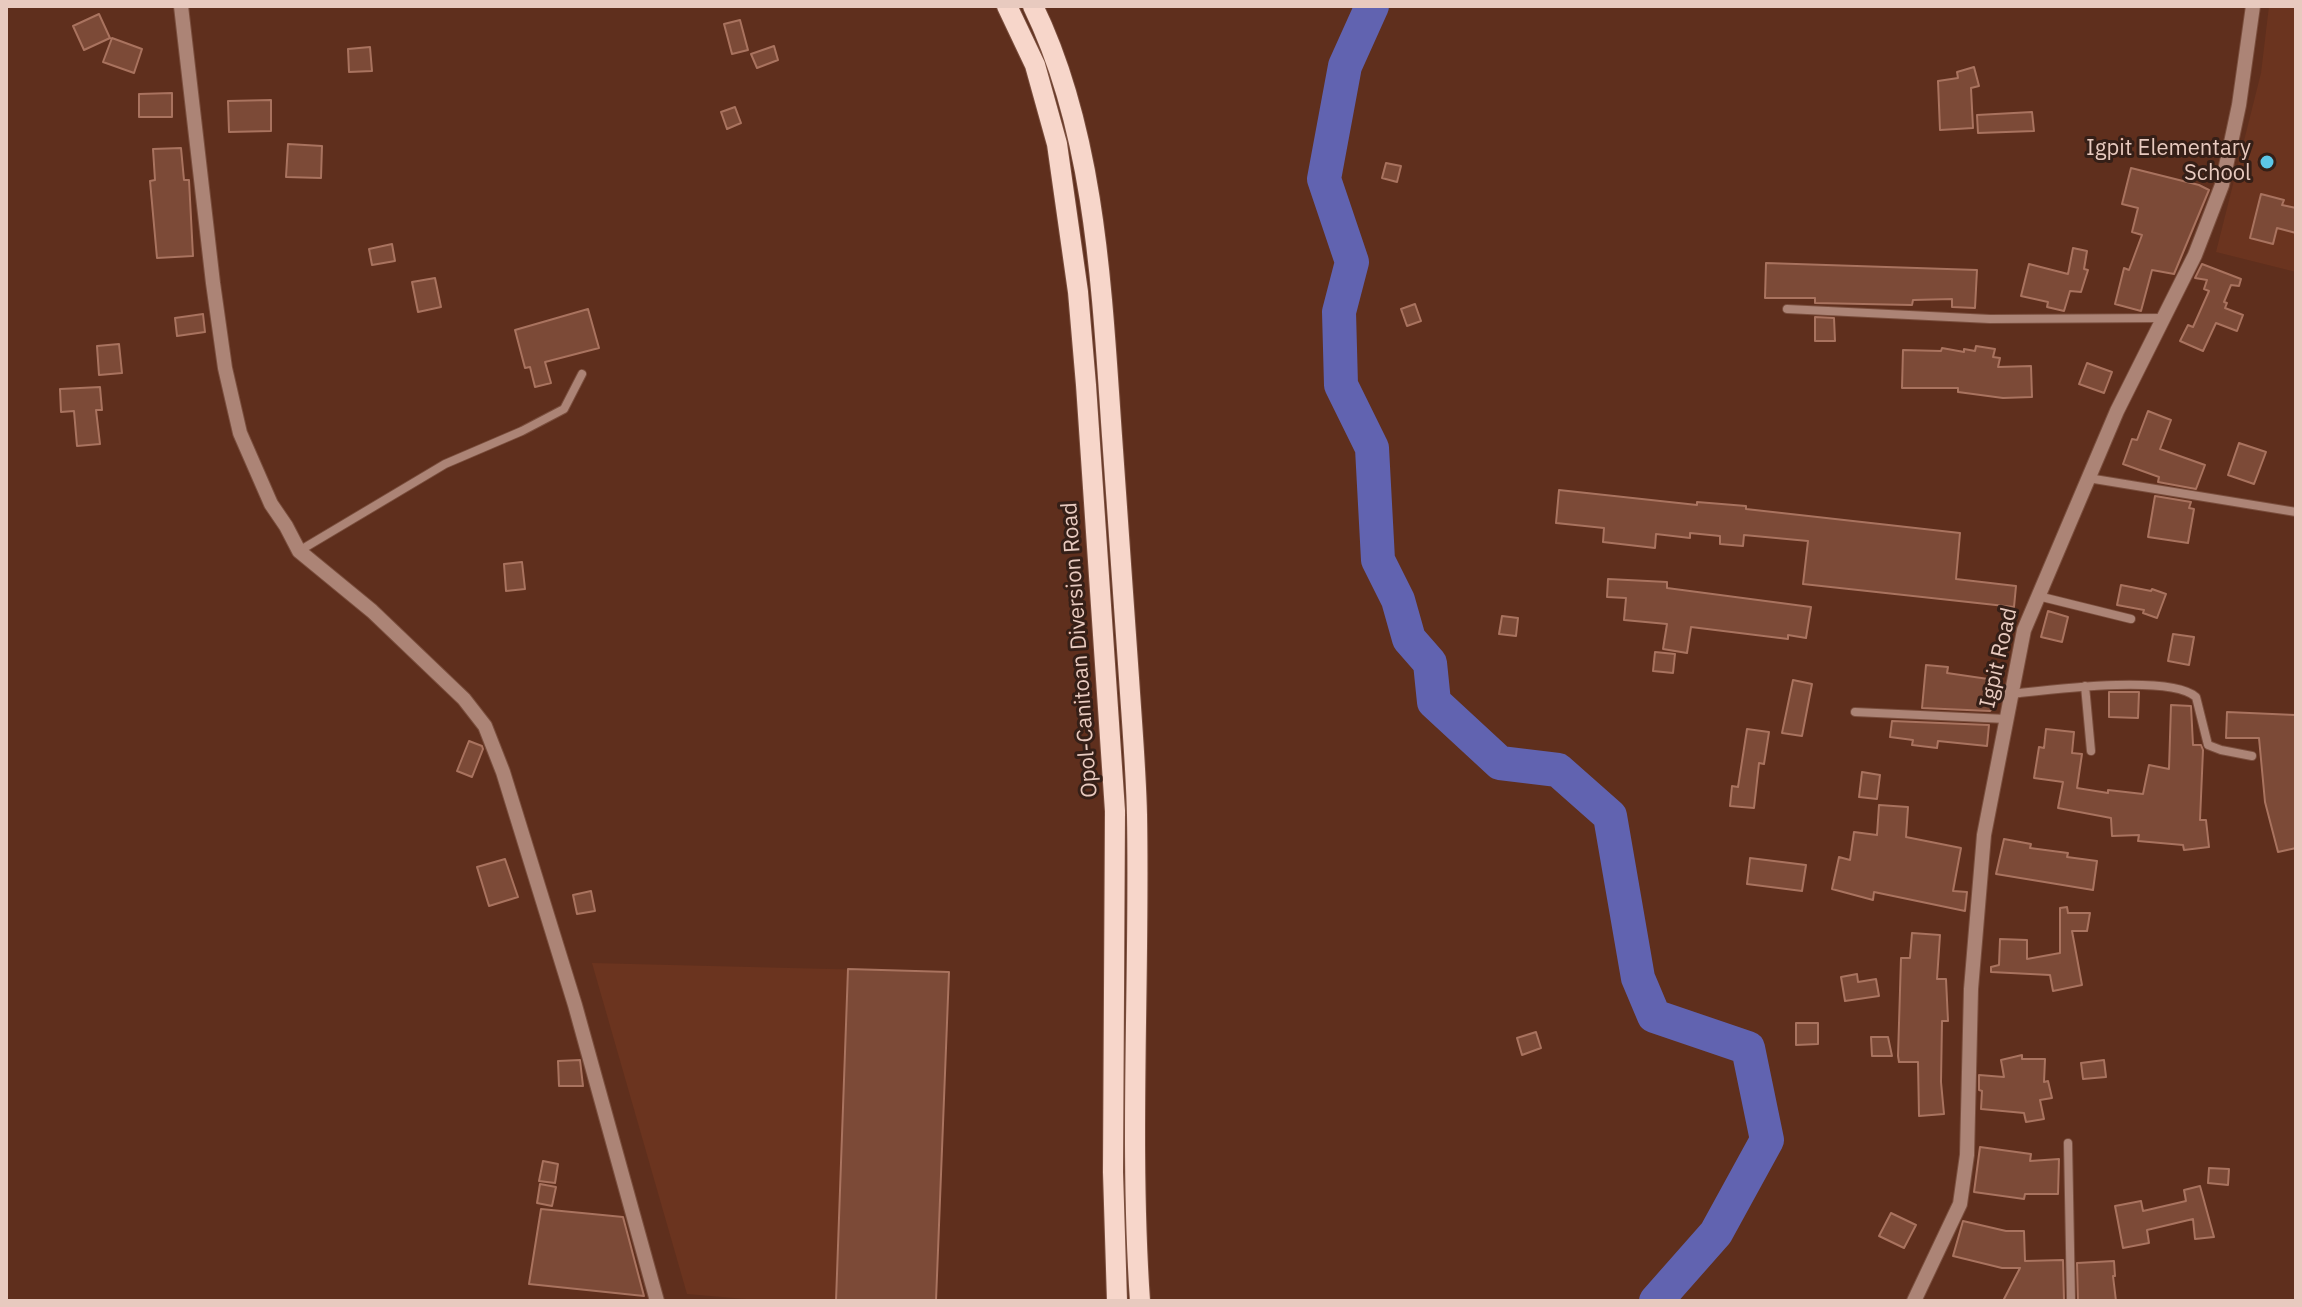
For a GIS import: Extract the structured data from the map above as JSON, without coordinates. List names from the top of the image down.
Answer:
{
  "streets": {
    "main road": ["Opol-Canitoan Diversion Road"],
    "street": ["Igpit Road"]
  },
  "places": ["Igpit Elementary School"]
}
